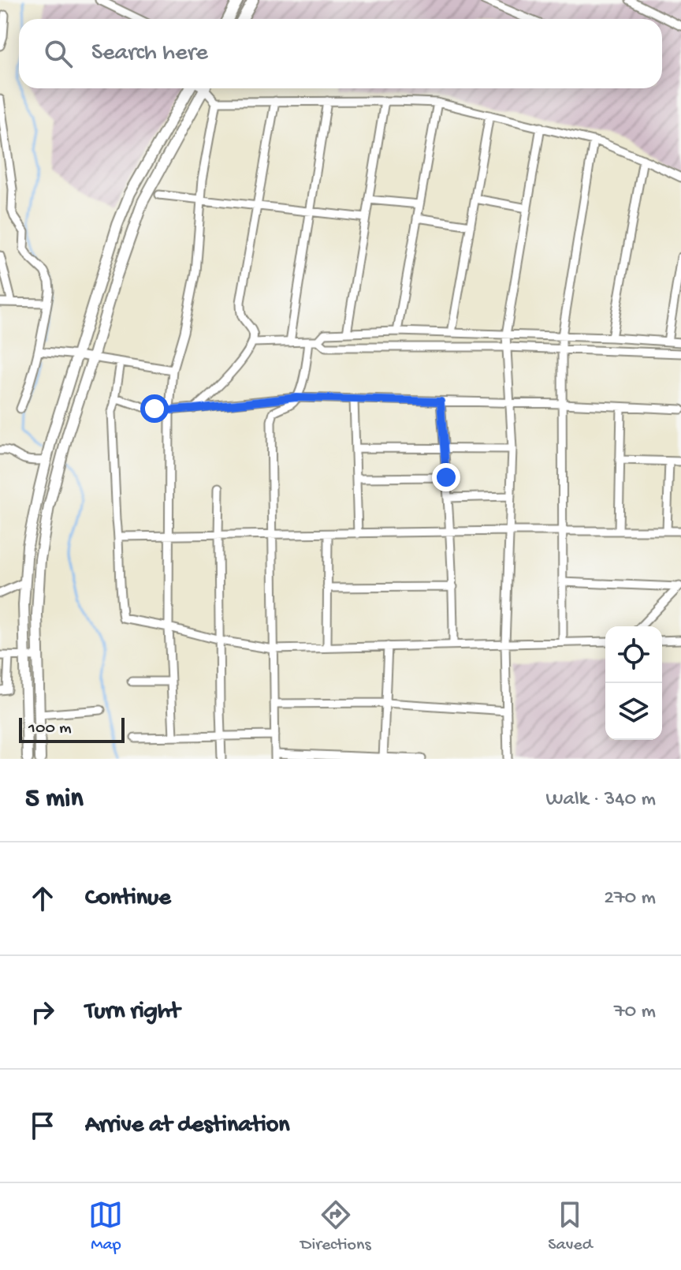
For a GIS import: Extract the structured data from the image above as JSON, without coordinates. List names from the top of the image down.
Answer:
{
  "scale_bar": "100 m",
  "page": {
    "search": "Search here",
    "scale": "100 m",
    "heading": ["5 min", "Walk · 340 m"],
    "list": [
      ["Continue", "270 m"],
      ["Turn right", "70 m"],
      "Arrive at destination"
    ],
    "nav": ["Map", "Directions", "Saved"]
  }
}
